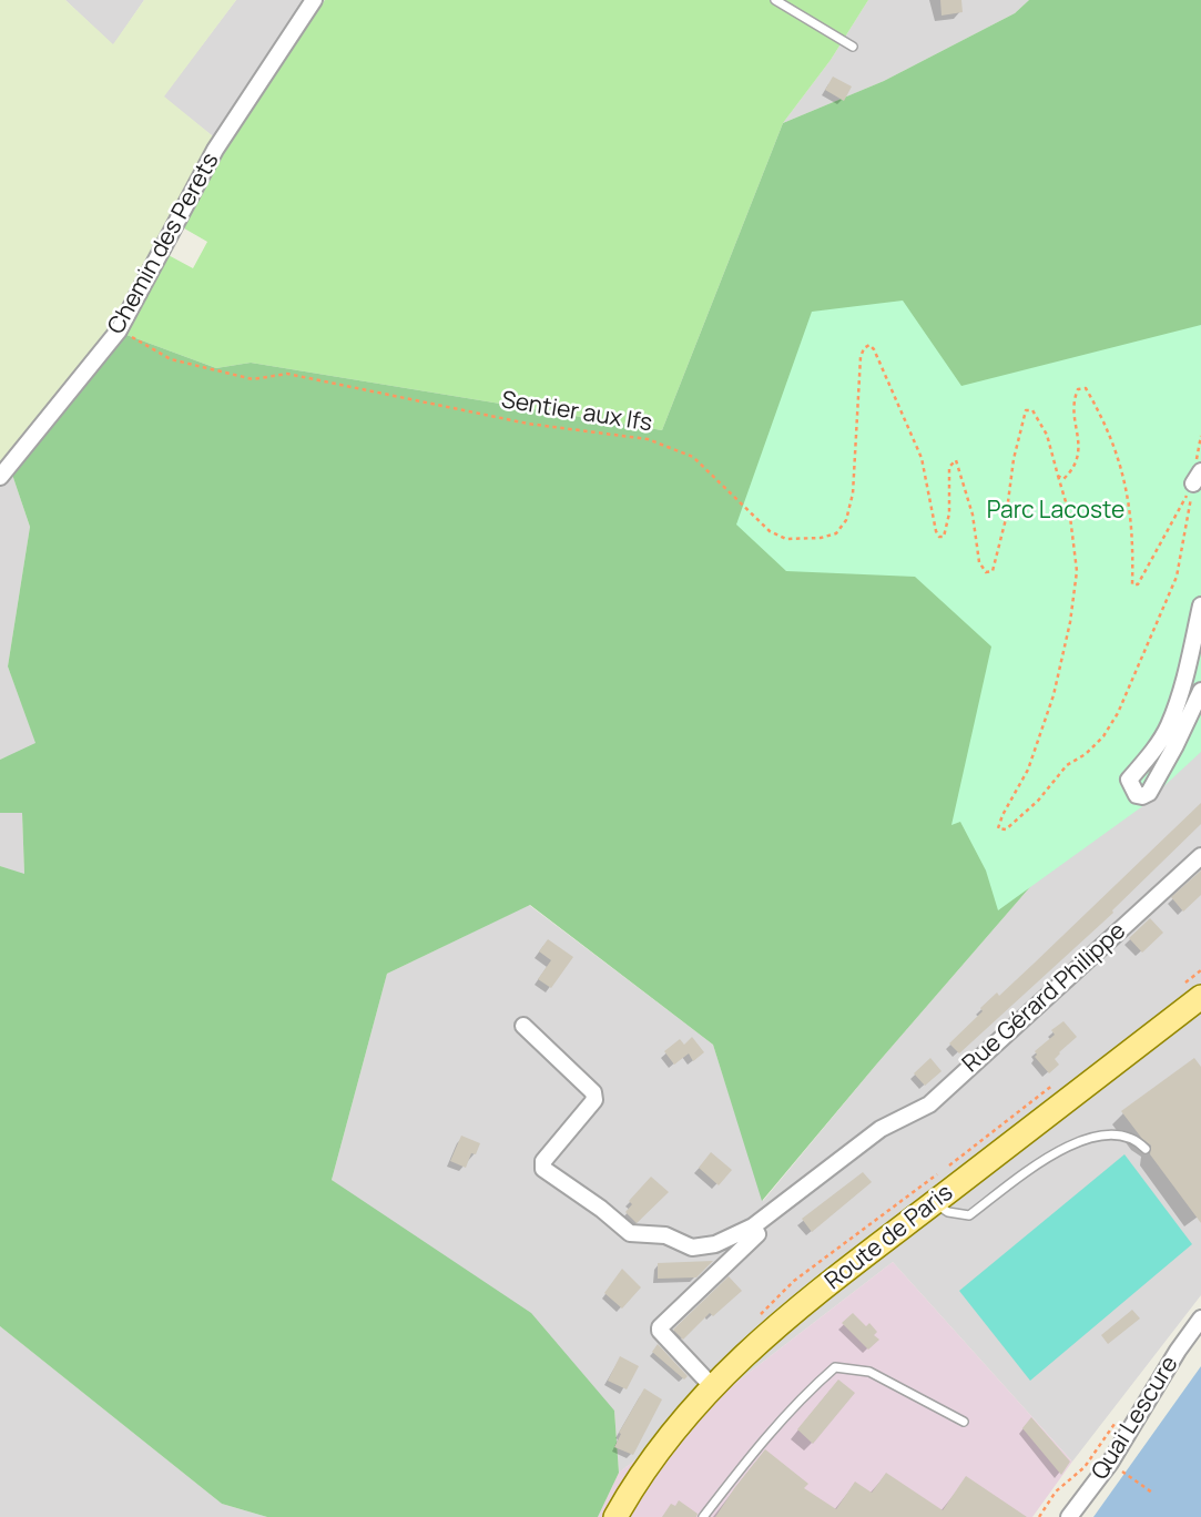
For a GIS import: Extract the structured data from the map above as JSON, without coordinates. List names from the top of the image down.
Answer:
{
  "streets": {
    "main road": ["Route de Paris"],
    "street": ["Chemin des Perets", "Rue Gérard Philippe", "Quai Lescure"],
    "path": ["Sentier aux Ifs"]
  },
  "crossings": [
    ["Chemin des Perets", "Sentier aux Ifs"]
  ],
  "parks": ["Parc Lacoste"]
}
